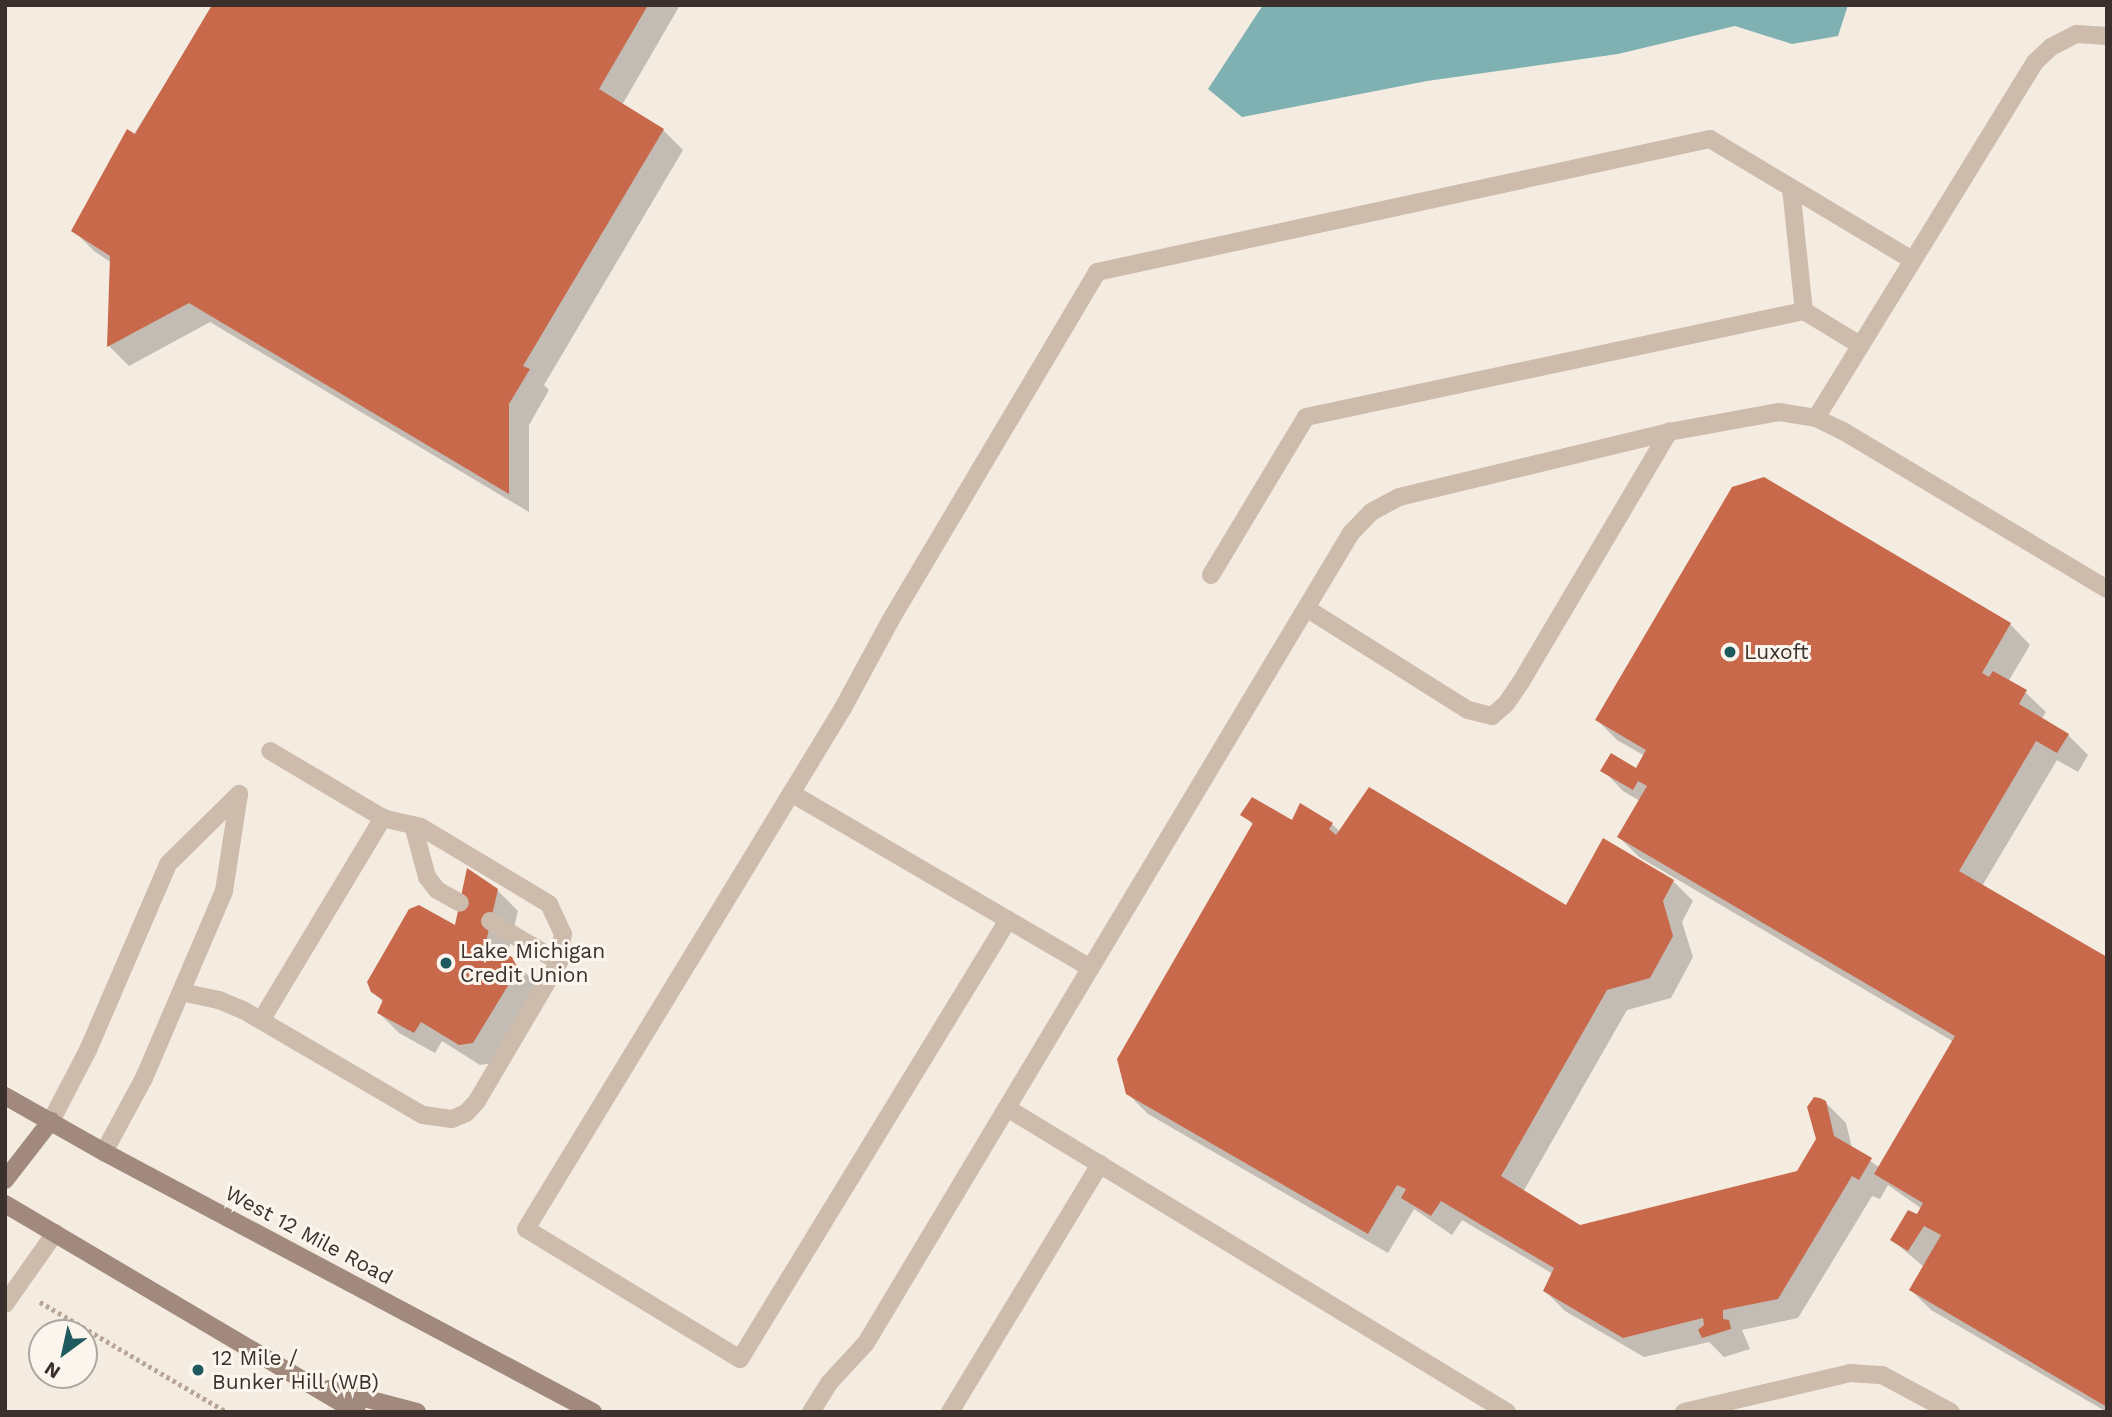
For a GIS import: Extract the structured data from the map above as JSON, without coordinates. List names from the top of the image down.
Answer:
{
  "streets": {
    "main road": ["West 12 Mile Road"]
  },
  "places": ["Luxoft", "Lake Michigan Credit Union", "12 Mile / Bunker Hill (WB)"],
  "north": "bottom left"
}
